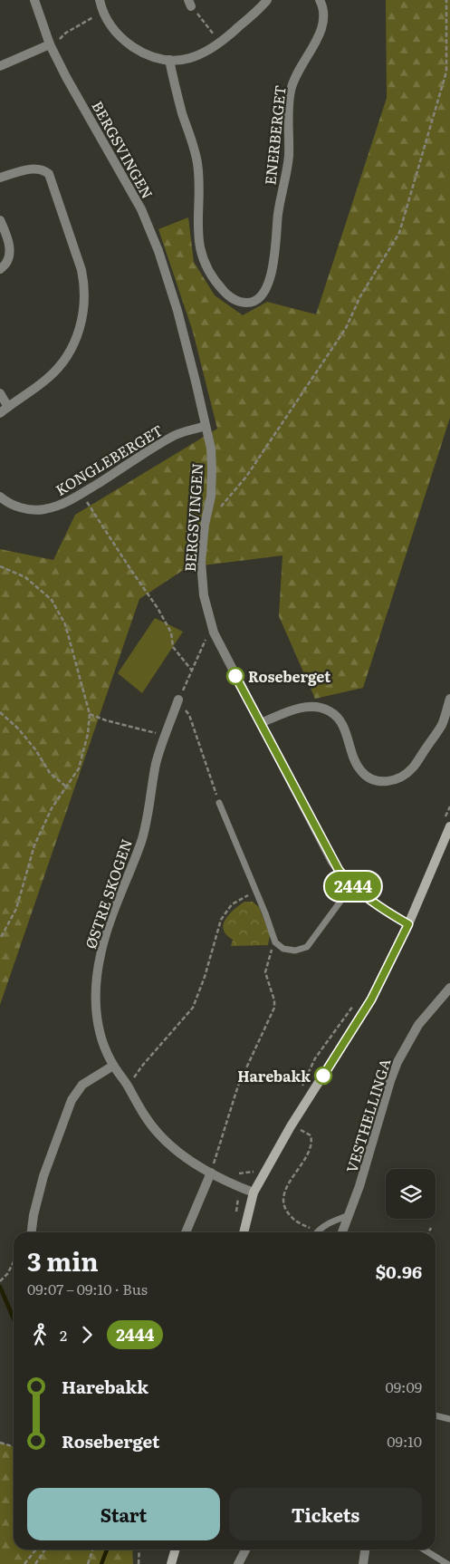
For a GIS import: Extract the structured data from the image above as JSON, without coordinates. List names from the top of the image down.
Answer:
{
  "streets": {
    "street": [
      "ENERBERGET",
      "BERGSVINGEN",
      "KONGLEBERGET",
      "ØSTRE SKOGEN",
      "VESTHELLINGA"
    ]
  },
  "crossings": [
    ["BERGSVINGEN", "KONGLEBERGET"]
  ],
  "places": ["Roseberget", "Harebakk"],
  "lines": ["bus line 2444"],
  "page": {
    "on_map": "2444",
    "heading": ["3 min", "09:07 – 09:10 · Bus", "$0.96"],
    "legs": ["2", "2444"],
    "list": [
      {
        "name": "Harebakk",
        "value": "09:09"
      },
      {
        "name": "Roseberget",
        "value": "09:10"
      }
    ],
    "buttons": ["Start", "Tickets"]
  }
}
